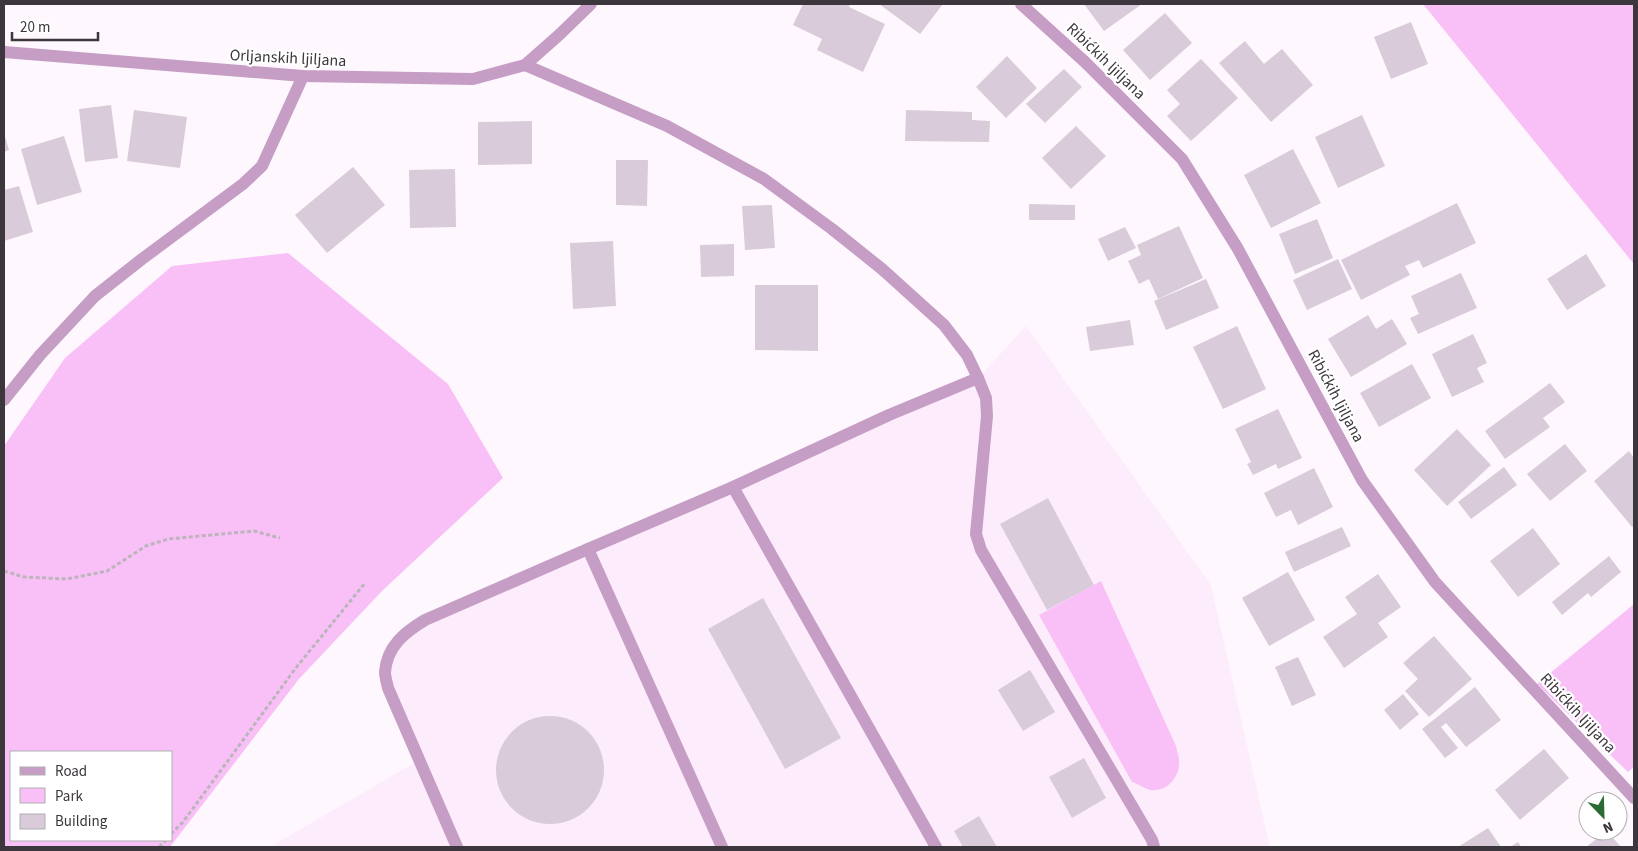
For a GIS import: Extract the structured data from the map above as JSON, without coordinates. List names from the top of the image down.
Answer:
{
  "streets": {
    "street": ["Orljanskih ljiljana", "Ribićkih ljiljana"]
  },
  "legend": ["Road", "Park", "Building"],
  "scale_bar": "20 m",
  "north": "bottom right"
}
